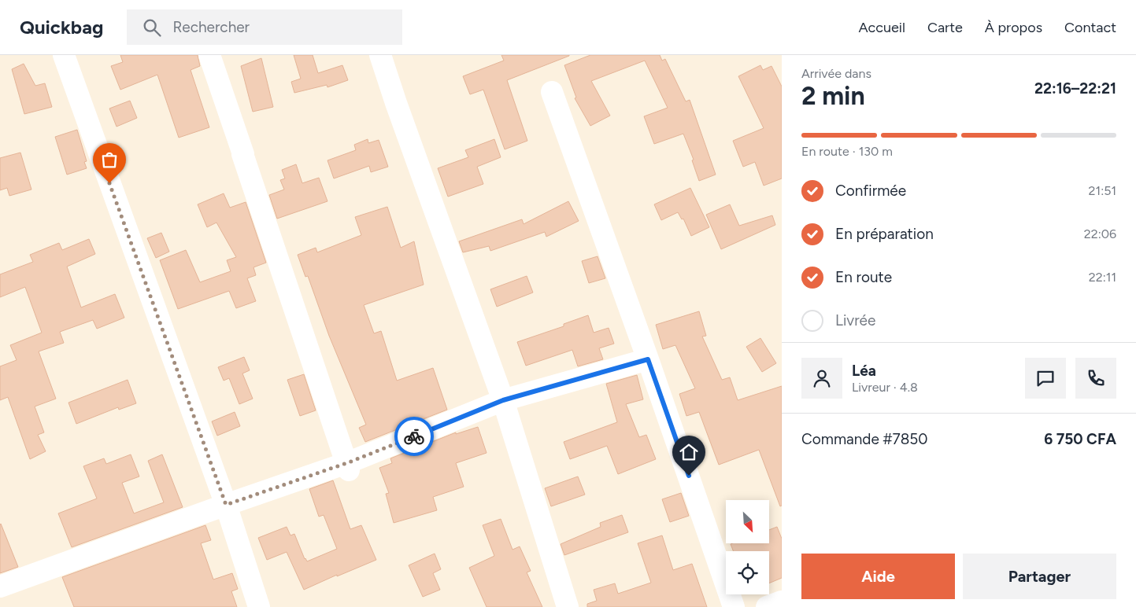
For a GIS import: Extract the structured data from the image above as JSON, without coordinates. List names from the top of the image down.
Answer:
{
  "north": "bottom right",
  "page": {
    "header": "Quickbag",
    "search": "Rechercher",
    "nav": [
      "Accueil",
      "Carte",
      "À propos",
      "Contact"
    ],
    "heading": ["2 min", "Arrivée dans", "22:16–22:21"],
    "panel": [
      "Léa",
      "Livreur · 4.8",
      "Commande #7850",
      "6 750 CFA"
    ],
    "bar": "En route · 130 m",
    "list": [
      ["Confirmée", "21:51"],
      ["En préparation", "22:06"],
      ["En route", "22:11"],
      "Livrée"
    ],
    "buttons": ["Aide", "Partager"]
  }
}
